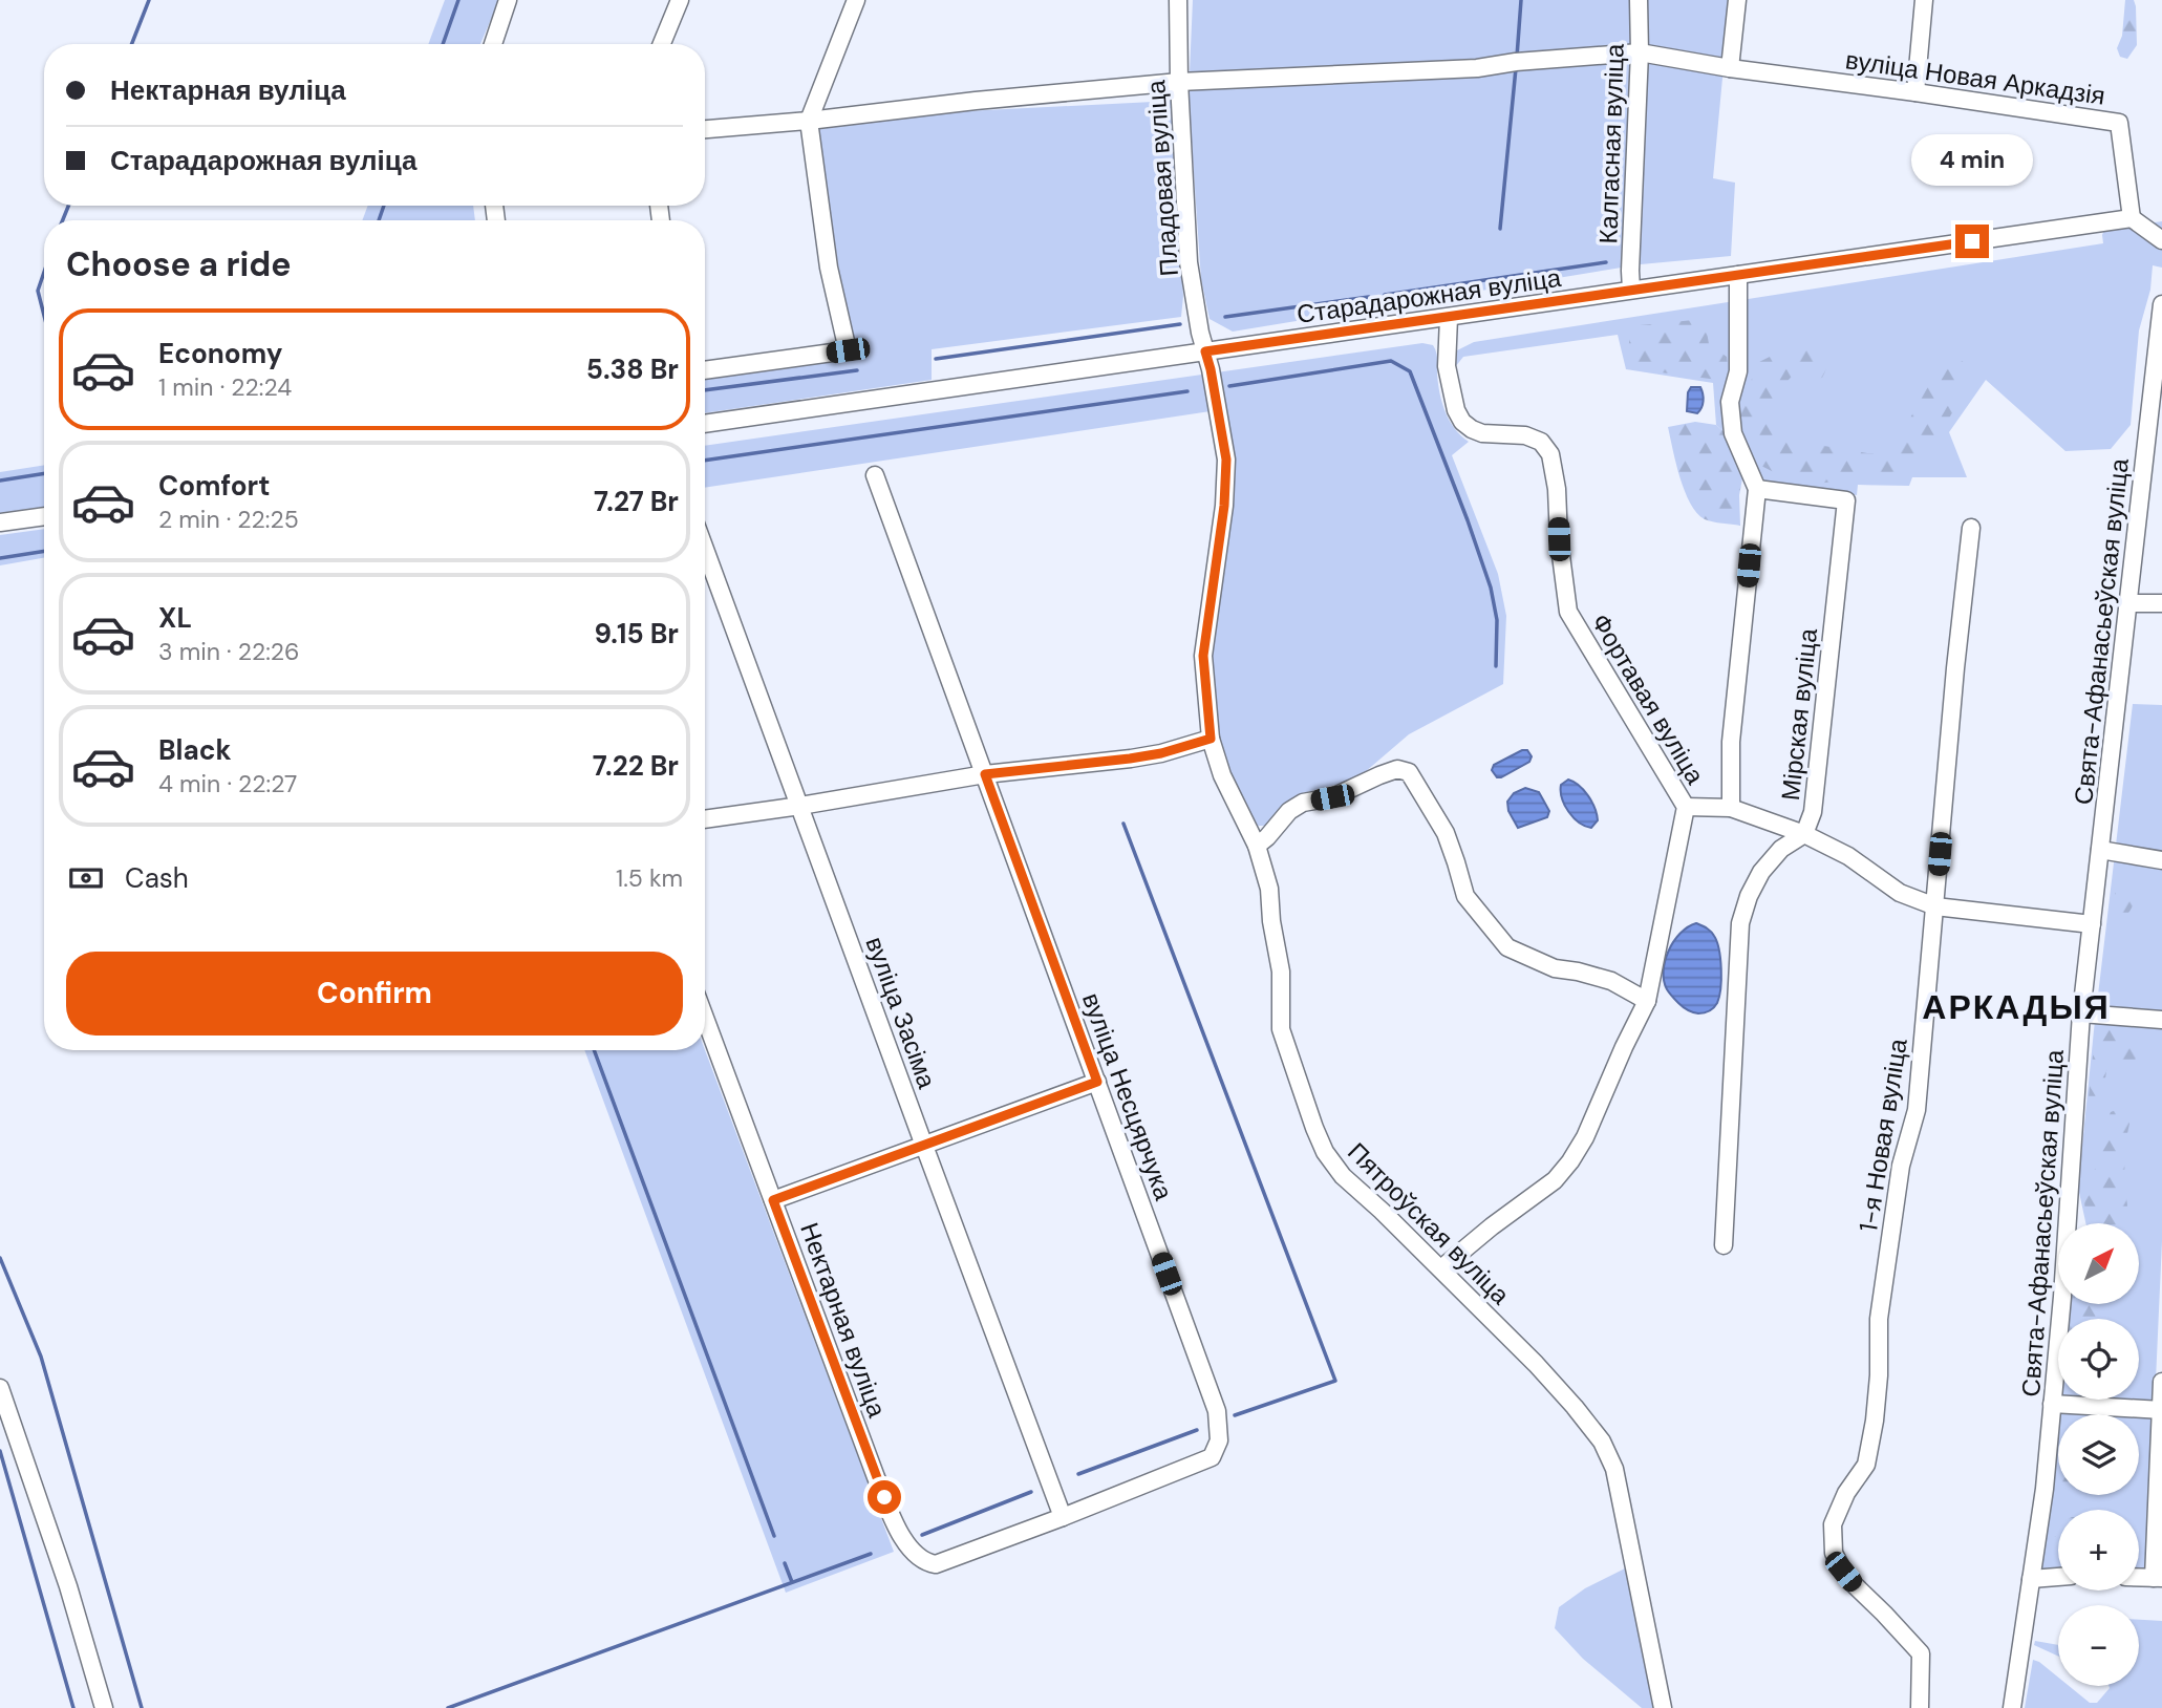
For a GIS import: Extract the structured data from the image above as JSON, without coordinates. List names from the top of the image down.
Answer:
{
  "streets": {
    "street": [
      "вуліца Новая Аркадзія",
      "Калгасная вуліца",
      "Пладовая вуліца",
      "Старадарожная вуліца",
      "Свята-Афанасьеўская вуліца",
      "Фортавая вуліца",
      "Мірская вуліца",
      "вуліца Засіма",
      "вуліца Несцярчука",
      "1-я Новая вуліца",
      "Пятроўская вуліца",
      "Нектарная вуліца"
    ]
  },
  "crossings": [
    ["вуліца Новая Аркадзія", "Калгасная вуліца"],
    ["вуліца Новая Аркадзія", "Пладовая вуліца"],
    ["вуліца Новая Аркадзія", "Старадарожная вуліца"],
    ["Калгасная вуліца", "Старадарожная вуліца"],
    ["Пладовая вуліца", "Старадарожная вуліца"],
    ["Пладовая вуліца", "Пятроўская вуліца"],
    ["Старадарожная вуліца", "Фортавая вуліца"],
    ["Старадарожная вуліца", "Пятроўская вуліца"],
    ["Фортавая вуліца", "Мірская вуліца"],
    ["Фортавая вуліца", "Пятроўская вуліца"],
    ["вуліца Засіма", "вуліца Несцярчука"],
    ["вуліца Несцярчука", "Нектарная вуліца"]
  ],
  "districts": ["АРКАДЫЯ"],
  "north": "top right",
  "page": {
    "banner": ["Нектарная вуліца", "Старадарожная вуліца"],
    "bubble": "4 min",
    "heading": "Choose a ride",
    "list": [
      {
        "name": "Economy",
        "note": "1 min · 22:24",
        "value": "5.38 Br"
      },
      {
        "name": "Comfort",
        "note": "2 min · 22:25",
        "value": "7.27 Br"
      },
      {
        "name": "XL",
        "note": "3 min · 22:26",
        "value": "9.15 Br"
      },
      {
        "name": "Black",
        "note": "4 min · 22:27",
        "value": "7.22 Br"
      }
    ],
    "pay": ["Cash", "1.5 km"],
    "buttons": "Confirm",
    "map_buttons": ["+", "−"]
  }
}
